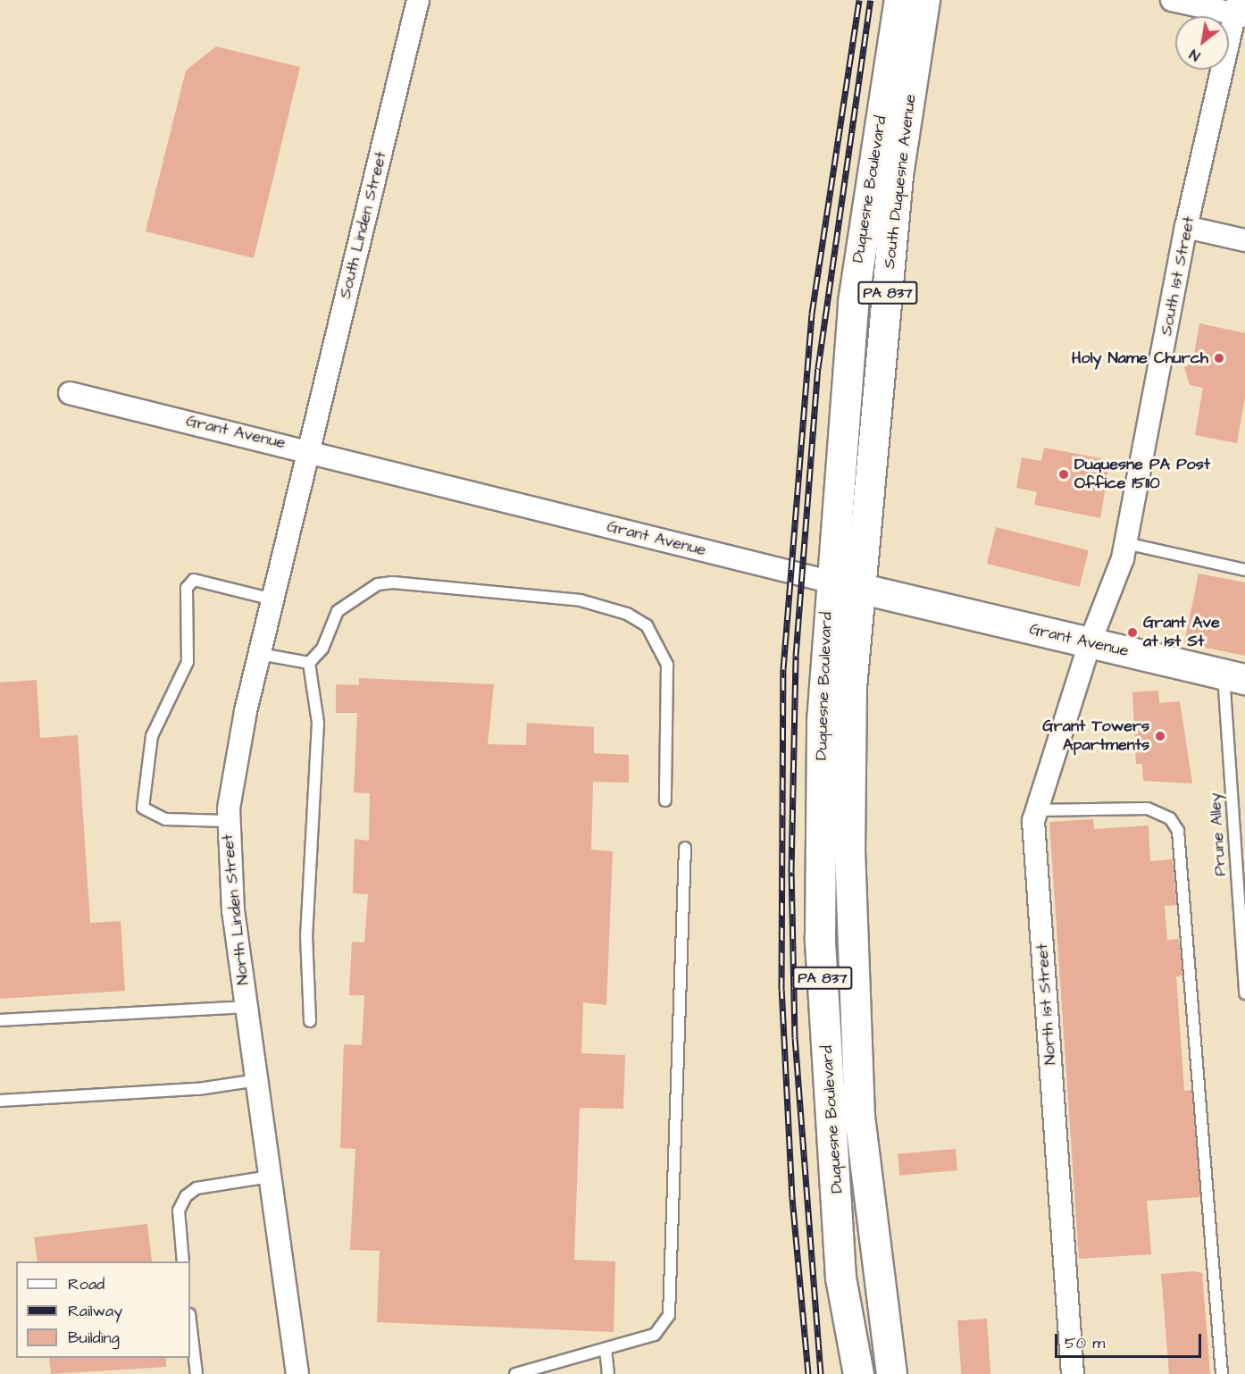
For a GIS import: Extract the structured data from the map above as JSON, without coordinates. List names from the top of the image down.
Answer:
{
  "streets": {
    "main road": [
      "South Duquesne Avenue",
      "Duquesne Boulevard",
      "PA 837",
      "Grant Avenue"
    ],
    "street": [
      "South Linden Street",
      "South 1st Street",
      "North Linden Street",
      "North 1st Street"
    ],
    "lane": ["Prune Alley"]
  },
  "crossings": [
    ["South Duquesne Avenue", "Duquesne Boulevard"],
    ["South Duquesne Avenue", "Grant Avenue"],
    ["Duquesne Boulevard", "Grant Avenue"],
    ["South Linden Street", "Grant Avenue"],
    ["South Linden Street", "North Linden Street"],
    ["South 1st Street", "Grant Avenue"],
    ["South 1st Street", "North 1st Street"],
    ["Grant Avenue", "Prune Alley"],
    ["Grant Avenue", "North Linden Street"],
    ["Grant Avenue", "North 1st Street"]
  ],
  "places": [
    "Holy Name Church",
    "Duquesne PA Post Office 15110",
    "Grant Ave at 1st St",
    "Grant Towers Apartments"
  ],
  "legend": ["Road", "Railway", "Building"],
  "scale_bar": "50 m",
  "north": "bottom left"
}
